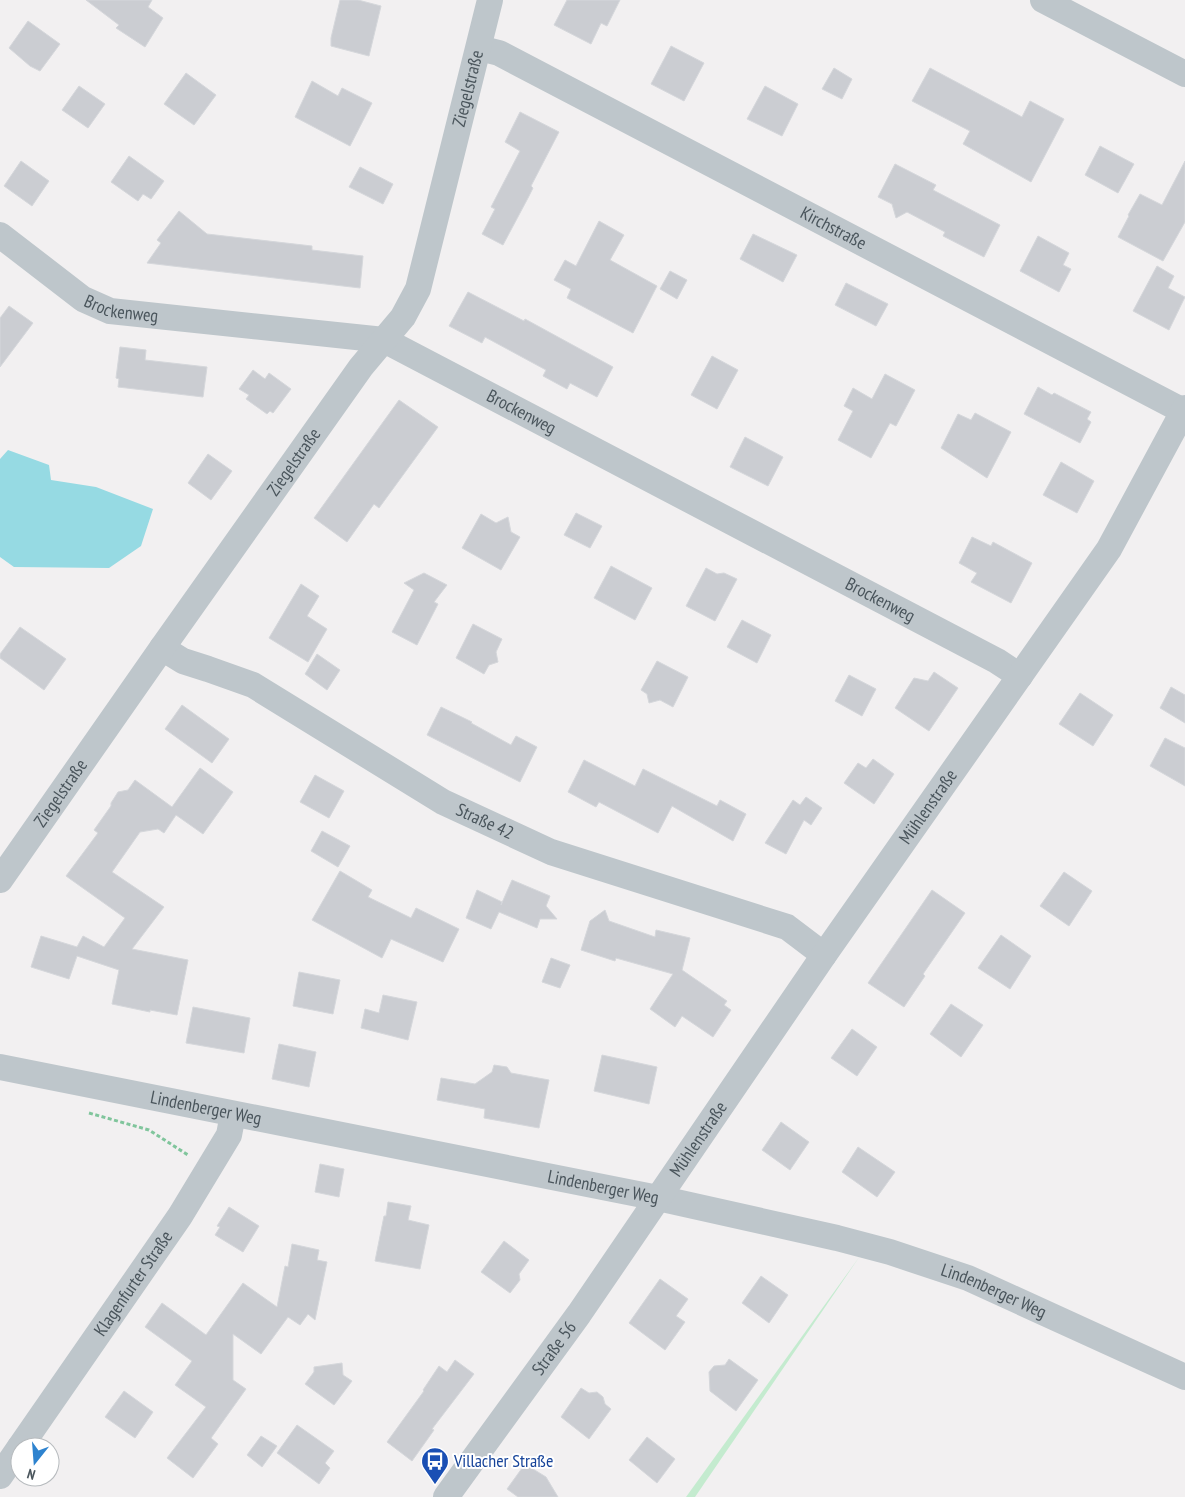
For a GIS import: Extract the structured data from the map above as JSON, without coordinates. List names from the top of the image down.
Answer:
{
  "streets": {
    "street": [
      "Ziegelstraße",
      "Kirchstraße",
      "Brockenweg",
      "Mühlenstraße",
      "Straße 42",
      "Lindenberger Weg",
      "Klagenfurter Straße",
      "Straße 56"
    ]
  },
  "crossings": [
    ["Ziegelstraße", "Kirchstraße"],
    ["Ziegelstraße", "Brockenweg"],
    ["Ziegelstraße", "Straße 42"],
    ["Kirchstraße", "Mühlenstraße"],
    ["Brockenweg", "Mühlenstraße"],
    ["Mühlenstraße", "Straße 42"],
    ["Mühlenstraße", "Lindenberger Weg"],
    ["Mühlenstraße", "Straße 56"],
    ["Lindenberger Weg", "Klagenfurter Straße"],
    ["Lindenberger Weg", "Straße 56"]
  ],
  "places": {
    "bus stop": ["Villacher Straße"]
  },
  "north": "bottom"
}
